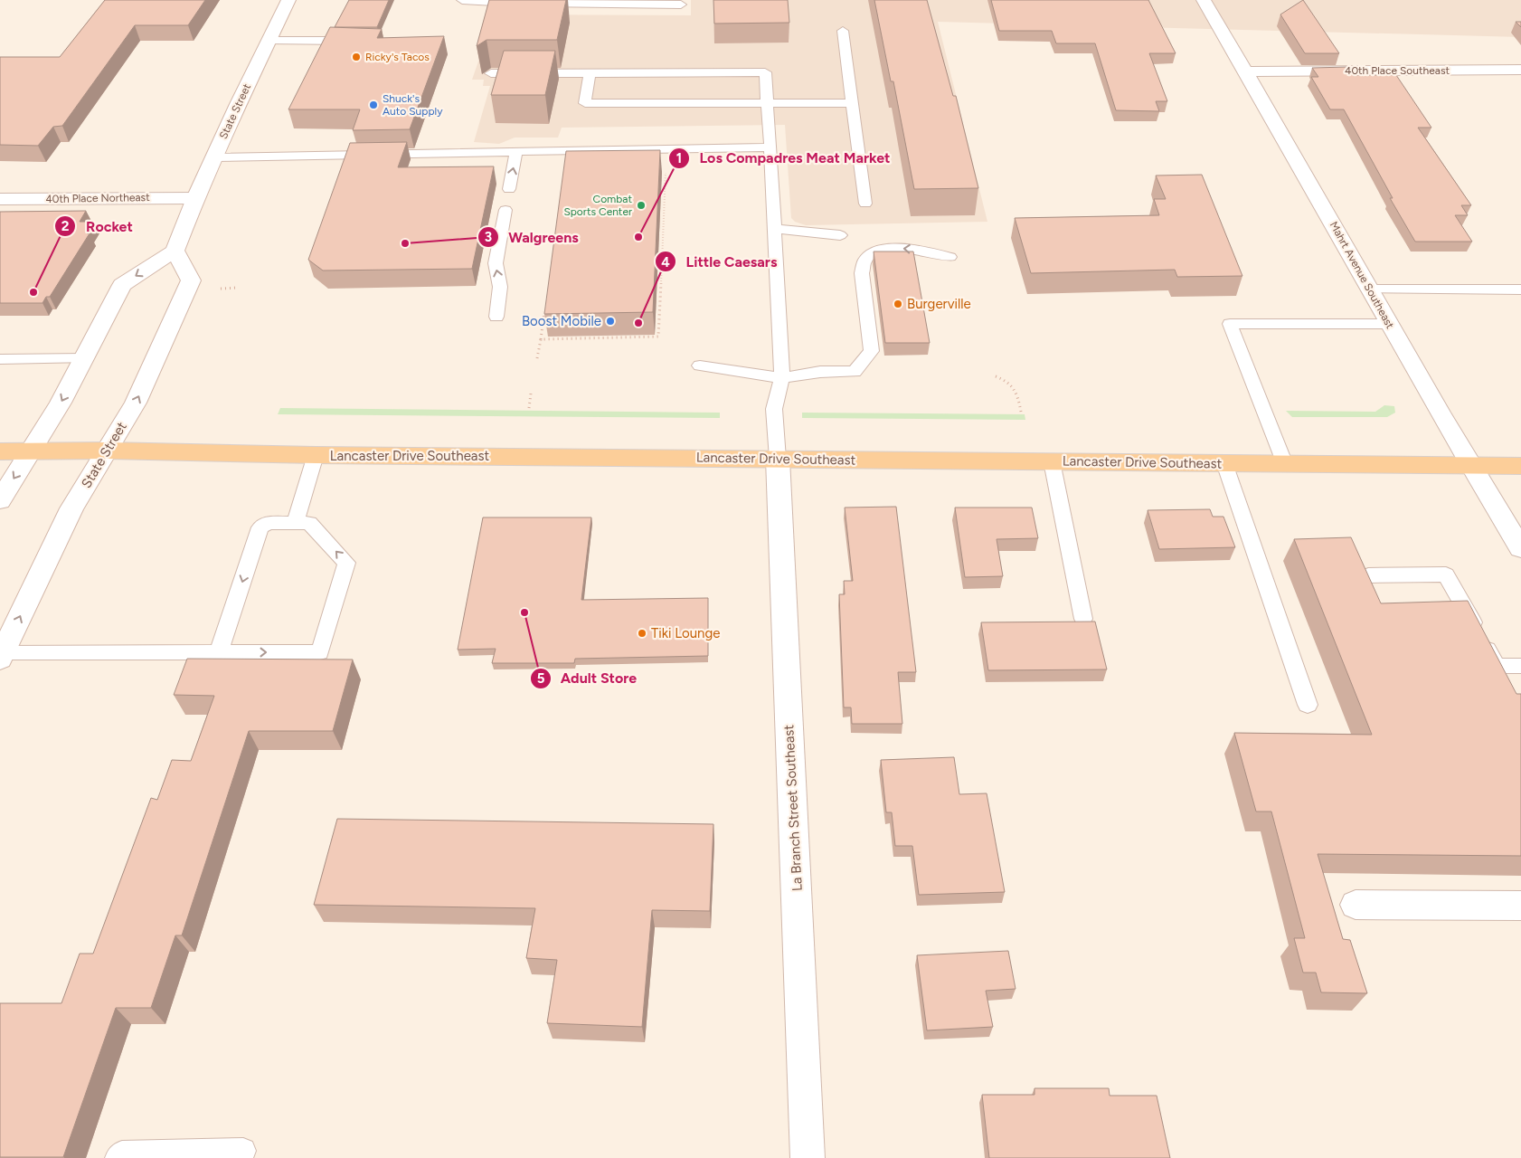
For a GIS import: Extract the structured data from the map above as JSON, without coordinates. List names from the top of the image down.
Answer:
{
  "streets": {
    "main road": ["Lancaster Drive Southeast"],
    "street": [
      "40th Place Southeast",
      "State Street",
      "40th Place Northeast",
      "Mahrt Avenue Southeast",
      "La Branch Street Southeast"
    ]
  },
  "crossings": [
    ["40th Place Southeast", "Mahrt Avenue Southeast"],
    ["State Street", "40th Place Northeast"],
    ["State Street", "Lancaster Drive Southeast"],
    ["Mahrt Avenue Southeast", "Lancaster Drive Southeast"],
    ["Lancaster Drive Southeast", "La Branch Street Southeast"]
  ],
  "places": [
    "Ricky's Tacos",
    "Shuck's Auto Supply",
    "Combat Sports Center",
    "Los Compadres Meat Market",
    "Walgreens",
    "Rocket",
    "Burgerville",
    "Boost Mobile",
    "Little Caesars",
    "Adult Store",
    "Tiki Lounge"
  ]
}
